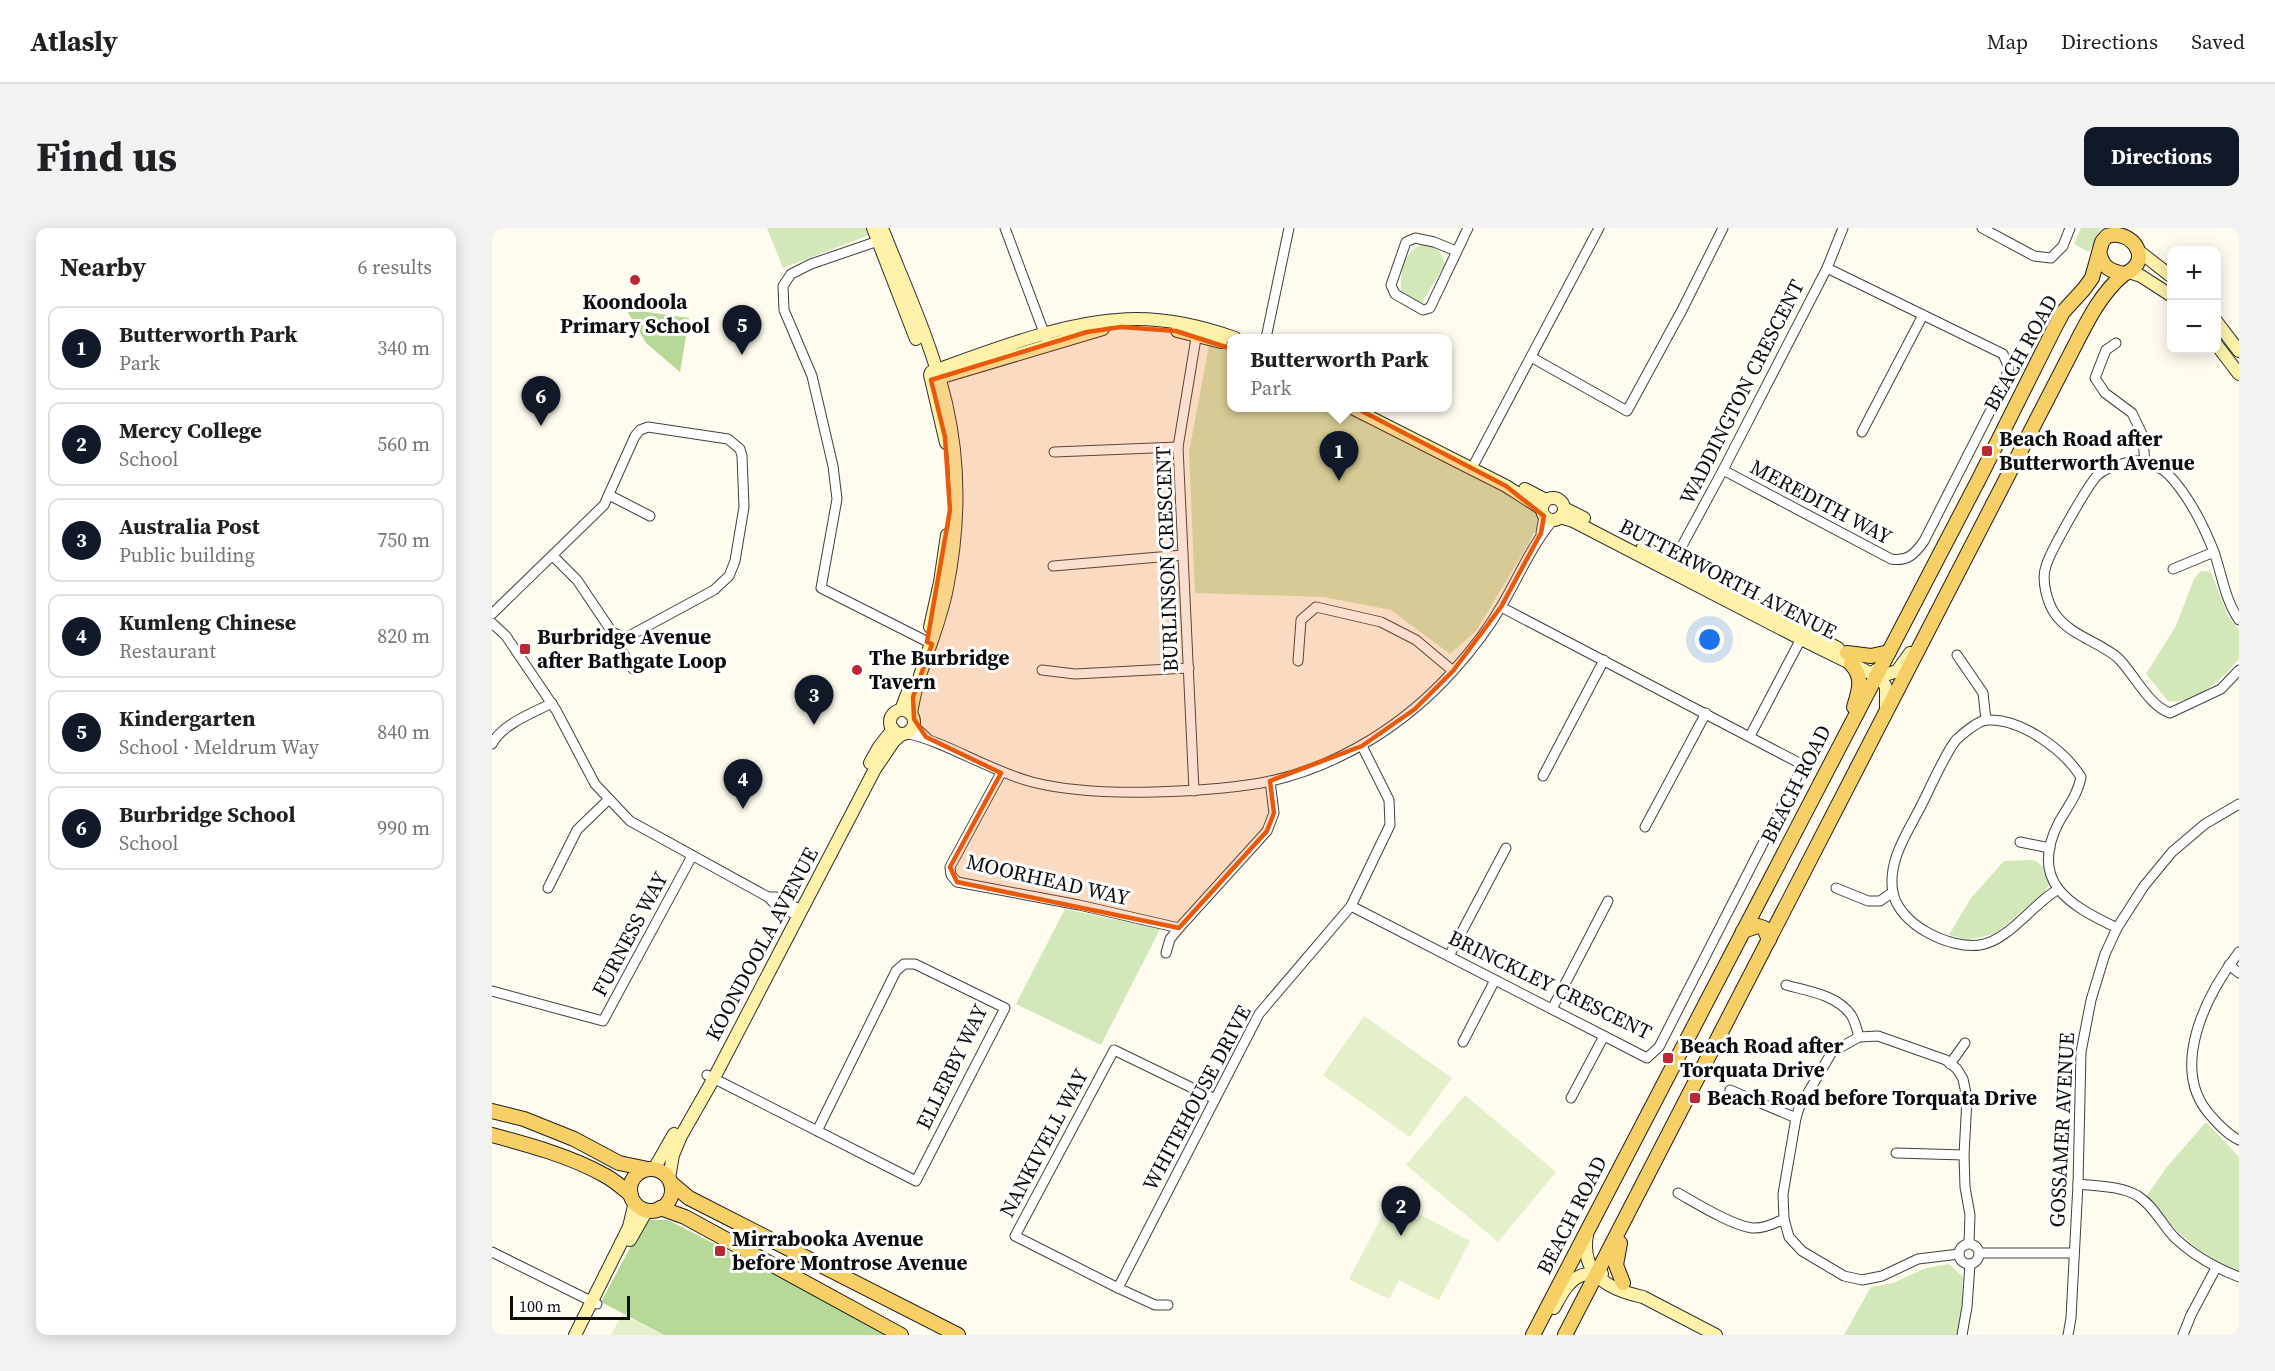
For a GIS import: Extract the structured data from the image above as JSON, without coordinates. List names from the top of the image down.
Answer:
{
  "streets": {
    "main road": ["BEACH ROAD"],
    "street": [
      "WADDINGTON CRESCENT",
      "MEREDITH WAY",
      "BURLINSON CRESCENT",
      "BUTTERWORTH AVENUE",
      "MOORHEAD WAY",
      "FURNESS WAY",
      "KOONDOOLA AVENUE",
      "BRINCKLEY CRESCENT",
      "ELLERBY WAY",
      "WHITEHOUSE DRIVE",
      "GOSSAMER AVENUE",
      "NANKIVELL WAY"
    ]
  },
  "crossings": [
    ["BEACH ROAD", "BUTTERWORTH AVENUE"],
    ["WADDINGTON CRESCENT", "MEREDITH WAY"],
    ["WADDINGTON CRESCENT", "BUTTERWORTH AVENUE"],
    ["KOONDOOLA AVENUE", "ELLERBY WAY"],
    ["BRINCKLEY CRESCENT", "WHITEHOUSE DRIVE"],
    ["WHITEHOUSE DRIVE", "NANKIVELL WAY"]
  ],
  "places": {
    "other": ["Koondoola Primary School", "The Burbridge Tavern"],
    "transit": [
      "Beach Road after Butterworth Avenue",
      "Burbridge Avenue after Bathgate Loop",
      "Beach Road after Torquata Drive",
      "Beach Road before Torquata Drive",
      "Mirrabooka Avenue before Montrose Avenue"
    ]
  },
  "scale_bar": "100 m",
  "page": {
    "header": "Atlasly",
    "nav": ["Map", "Directions", "Saved"],
    "title": "Find us",
    "buttons": "Directions",
    "heading": ["Nearby", "6 results"],
    "map_buttons": ["+", "−"],
    "pins": [
      "5",
      "6",
      "1",
      "3",
      "4",
      "2"
    ],
    "list": [
      {
        "mark": "1",
        "name": "Butterworth Park",
        "note": "Park",
        "value": "340 m"
      },
      {
        "mark": "2",
        "name": "Mercy College",
        "note": "School",
        "value": "560 m"
      },
      {
        "mark": "3",
        "name": "Australia Post",
        "note": "Public building",
        "value": "750 m"
      },
      {
        "mark": "4",
        "name": "Kumleng Chinese",
        "note": "Restaurant",
        "value": "820 m"
      },
      {
        "mark": "5",
        "name": "Kindergarten",
        "note": "School · Meldrum Way",
        "value": "840 m"
      },
      {
        "mark": "6",
        "name": "Burbridge School",
        "note": "School",
        "value": "990 m"
      }
    ],
    "popup": ["Butterworth Park", "Park"],
    "scale": "100 m"
  }
}
